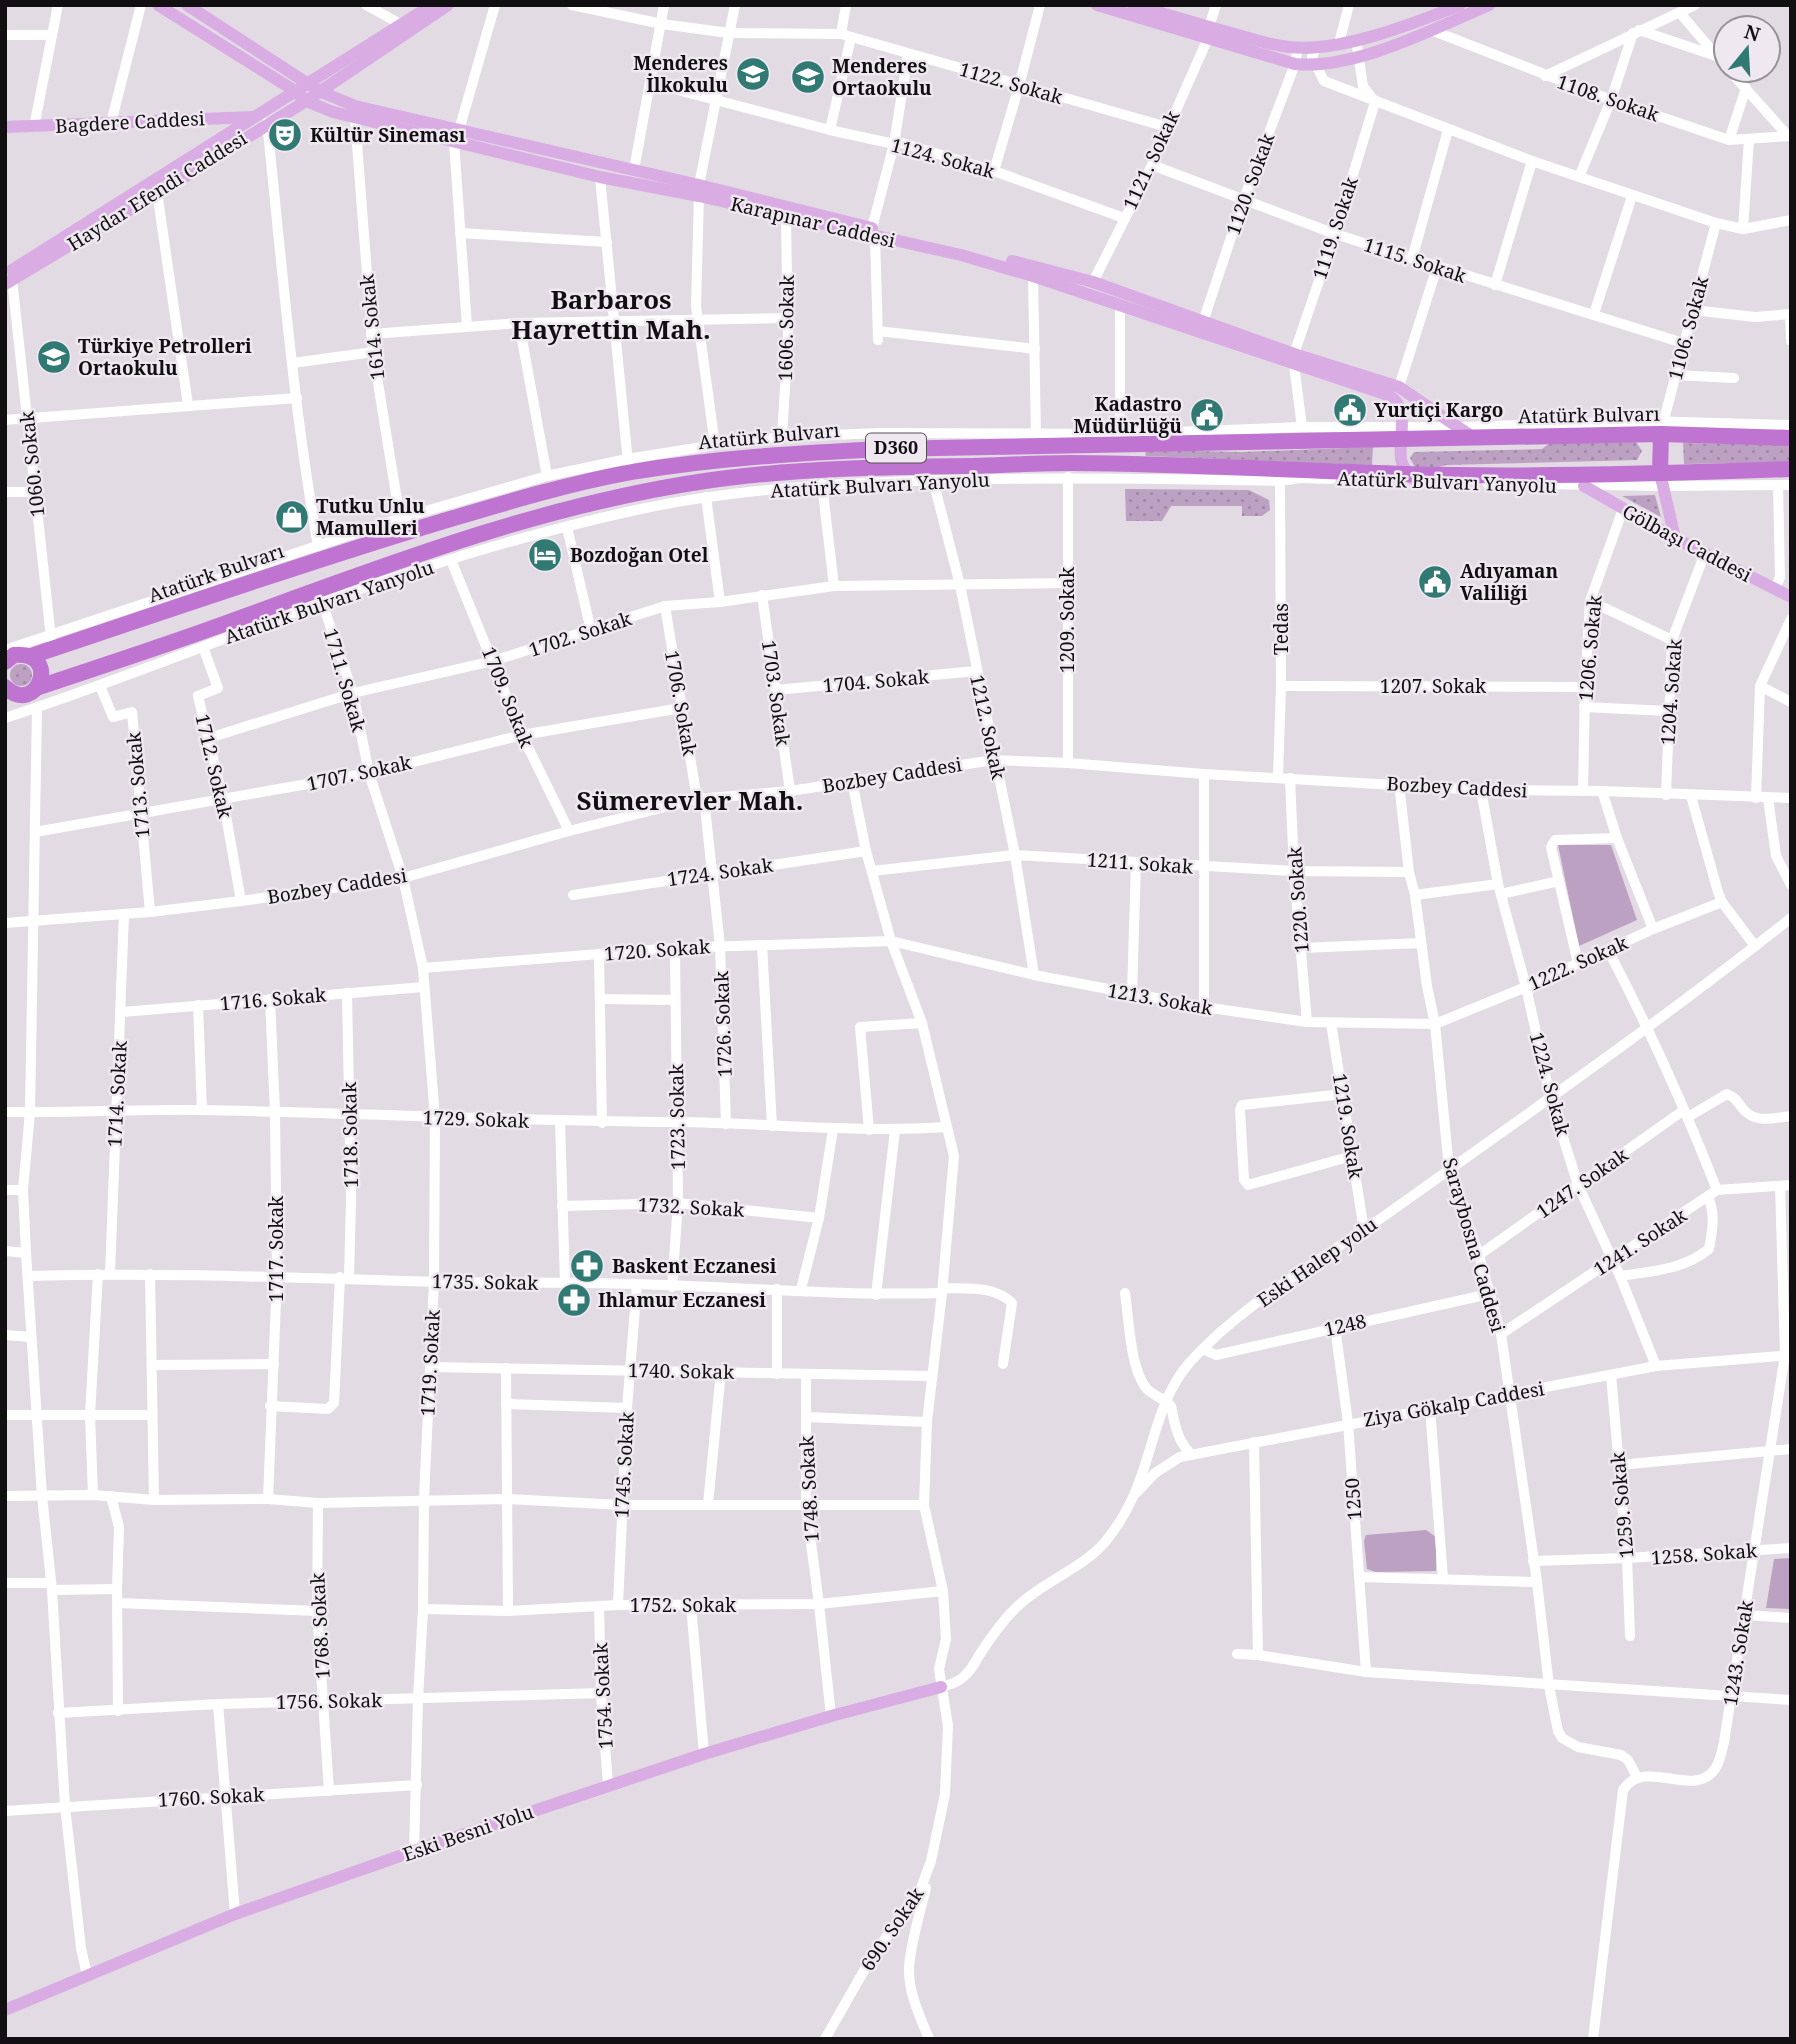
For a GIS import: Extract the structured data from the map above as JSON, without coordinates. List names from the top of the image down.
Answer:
{
  "streets": {
    "highway": ["Atatürk Bulvarı", "D360"],
    "main road": [
      "Bagdere Caddesi",
      "Haydar Efendi Caddesi",
      "Karapınar Caddesi",
      "Gölbaşı Caddesi",
      "Eski Besni Yolu"
    ],
    "street": [
      "1122. Sokak",
      "1108. Sokak",
      "1124. Sokak",
      "1121. Sokak",
      "1120. Sokak",
      "1119. Sokak",
      "1115. Sokak",
      "1614. Sokak",
      "1606. Sokak",
      "1106. Sokak",
      "1060. Sokak",
      "Atatürk Bulvarı Yanyolu",
      "1209. Sokak",
      "Tedas",
      "1702. Sokak",
      "1206. Sokak",
      "1711. Sokak",
      "1704. Sokak",
      "1207. Sokak",
      "1204. Sokak",
      "1703. Sokak",
      "1709. Sokak",
      "1706. Sokak",
      "1212. Sokak",
      "1712. Sokak",
      "1707. Sokak",
      "Bozbey Caddesi",
      "1713. Sokak",
      "1211. Sokak",
      "1724. Sokak",
      "1220. Sokak",
      "1720. Sokak",
      "1222. Sokak",
      "1716. Sokak",
      "1213. Sokak",
      "1726. Sokak",
      "1224. Sokak",
      "1714. Sokak",
      "1723. Sokak",
      "1729. Sokak",
      "1219. Sokak",
      "1718. Sokak",
      "1247. Sokak",
      "1732. Sokak",
      "1241. Sokak",
      "Saraybosna Caddesi",
      "1717. Sokak",
      "Eski Halep yolu",
      "1735. Sokak",
      "1248",
      "1719. Sokak",
      "1740. Sokak",
      "Ziya Gökalp Caddesi",
      "1745. Sokak",
      "1748. Sokak",
      "1250",
      "1259. Sokak",
      "1258. Sokak",
      "1752. Sokak",
      "1768. Sokak",
      "1243. Sokak",
      "1754. Sokak",
      "1756. Sokak",
      "1760. Sokak",
      "690. Sokak"
    ]
  },
  "crossings": [
    ["1122. Sokak", "1121. Sokak"],
    ["Bagdere Caddesi", "Haydar Efendi Caddesi"],
    ["1124. Sokak", "1121. Sokak"],
    ["1121. Sokak", "Karapınar Caddesi"],
    ["1121. Sokak", "1115. Sokak"],
    ["1120. Sokak", "Karapınar Caddesi"],
    ["1120. Sokak", "1115. Sokak"],
    ["Haydar Efendi Caddesi", "Karapınar Caddesi"],
    ["Haydar Efendi Caddesi", "1060. Sokak"],
    ["Karapınar Caddesi", "1119. Sokak"],
    ["Karapınar Caddesi", "1614. Sokak"],
    ["Karapınar Caddesi", "1606. Sokak"],
    ["Karapınar Caddesi", "Atatürk Bulvarı"],
    ["Karapınar Caddesi", "Atatürk Bulvarı Yanyolu"],
    ["1119. Sokak", "1115. Sokak"],
    ["1115. Sokak", "1106. Sokak"],
    ["1614. Sokak", "Atatürk Bulvarı"],
    ["1106. Sokak", "Atatürk Bulvarı"],
    ["Atatürk Bulvarı", "1060. Sokak"],
    ["Atatürk Bulvarı", "Atatürk Bulvarı Yanyolu"],
    ["Atatürk Bulvarı Yanyolu", "Gölbaşı Caddesi"],
    ["Atatürk Bulvarı Yanyolu", "1209. Sokak"],
    ["Atatürk Bulvarı Yanyolu", "Tedas"],
    ["Atatürk Bulvarı Yanyolu", "1711. Sokak"],
    ["Atatürk Bulvarı Yanyolu", "1709. Sokak"],
    ["Atatürk Bulvarı Yanyolu", "1212. Sokak"],
    ["Atatürk Bulvarı Yanyolu", "1712. Sokak"],
    ["Atatürk Bulvarı Yanyolu", "1713. Sokak"],
    ["Gölbaşı Caddesi", "1206. Sokak"],
    ["Gölbaşı Caddesi", "1204. Sokak"],
    ["1209. Sokak", "1702. Sokak"],
    ["1209. Sokak", "Bozbey Caddesi"],
    ["Tedas", "1207. Sokak"],
    ["Tedas", "Bozbey Caddesi"],
    ["1702. Sokak", "1711. Sokak"],
    ["1702. Sokak", "1703. Sokak"],
    ["1702. Sokak", "1709. Sokak"],
    ["1702. Sokak", "1706. Sokak"],
    ["1702. Sokak", "1212. Sokak"],
    ["1702. Sokak", "1712. Sokak"],
    ["1206. Sokak", "1207. Sokak"],
    ["1206. Sokak", "Bozbey Caddesi"],
    ["1711. Sokak", "1707. Sokak"],
    ["1711. Sokak", "Bozbey Caddesi"],
    ["1711. Sokak", "1719. Sokak"],
    ["1704. Sokak", "1703. Sokak"],
    ["1704. Sokak", "1212. Sokak"],
    ["1204. Sokak", "Bozbey Caddesi"],
    ["1703. Sokak", "Bozbey Caddesi"],
    ["1709. Sokak", "1707. Sokak"],
    ["1709. Sokak", "Bozbey Caddesi"],
    ["1706. Sokak", "1707. Sokak"],
    ["1706. Sokak", "Bozbey Caddesi"],
    ["1706. Sokak", "1726. Sokak"],
    ["1212. Sokak", "Bozbey Caddesi"],
    ["1212. Sokak", "1211. Sokak"],
    ["1212. Sokak", "1213. Sokak"],
    ["1712. Sokak", "1707. Sokak"],
    ["1712. Sokak", "Bozbey Caddesi"],
    ["1707. Sokak", "1713. Sokak"],
    ["Bozbey Caddesi", "1713. Sokak"],
    ["Bozbey Caddesi", "1220. Sokak"],
    ["Bozbey Caddesi", "1726. Sokak"],
    ["Bozbey Caddesi", "1224. Sokak"],
    ["Bozbey Caddesi", "1714. Sokak"],
    ["Bozbey Caddesi", "Saraybosna Caddesi"],
    ["Bozbey Caddesi", "1719. Sokak"],
    ["Bozbey Caddesi", "690. Sokak"],
    ["1211. Sokak", "1220. Sokak"],
    ["1211. Sokak", "Saraybosna Caddesi"],
    ["1211. Sokak", "690. Sokak"],
    ["1724. Sokak", "1726. Sokak"],
    ["1724. Sokak", "690. Sokak"],
    ["1220. Sokak", "1213. Sokak"],
    ["1720. Sokak", "1213. Sokak"],
    ["1720. Sokak", "1726. Sokak"],
    ["1720. Sokak", "1723. Sokak"],
    ["1720. Sokak", "1719. Sokak"],
    ["1720. Sokak", "690. Sokak"],
    ["1222. Sokak", "1213. Sokak"],
    ["1222. Sokak", "1224. Sokak"],
    ["1222. Sokak", "Saraybosna Caddesi"],
    ["1716. Sokak", "1714. Sokak"],
    ["1716. Sokak", "1718. Sokak"],
    ["1716. Sokak", "1717. Sokak"],
    ["1716. Sokak", "1719. Sokak"],
    ["1213. Sokak", "1219. Sokak"],
    ["1213. Sokak", "Saraybosna Caddesi"],
    ["1213. Sokak", "690. Sokak"],
    ["1726. Sokak", "1729. Sokak"],
    ["1224. Sokak", "1247. Sokak"],
    ["1224. Sokak", "1241. Sokak"],
    ["1224. Sokak", "Eski Halep yolu"],
    ["1224. Sokak", "Ziya Gökalp Caddesi"],
    ["1714. Sokak", "1729. Sokak"],
    ["1714. Sokak", "1735. Sokak"],
    ["1723. Sokak", "1729. Sokak"],
    ["1723. Sokak", "1732. Sokak"],
    ["1723. Sokak", "1735. Sokak"],
    ["1729. Sokak", "1718. Sokak"],
    ["1729. Sokak", "1717. Sokak"],
    ["1729. Sokak", "1719. Sokak"],
    ["1729. Sokak", "690. Sokak"],
    ["1219. Sokak", "Eski Halep yolu"],
    ["1718. Sokak", "1717. Sokak"],
    ["1718. Sokak", "1735. Sokak"],
    ["1247. Sokak", "Saraybosna Caddesi"],
    ["1241. Sokak", "Saraybosna Caddesi"],
    ["1241. Sokak", "1243. Sokak"],
    ["Saraybosna Caddesi", "Eski Halep yolu"],
    ["Saraybosna Caddesi", "1248"],
    ["Saraybosna Caddesi", "Ziya Gökalp Caddesi"],
    ["Saraybosna Caddesi", "1258. Sokak"],
    ["Saraybosna Caddesi", "1243. Sokak"],
    ["1717. Sokak", "1735. Sokak"],
    ["Eski Halep yolu", "1248"],
    ["Eski Halep yolu", "Ziya Gökalp Caddesi"],
    ["Eski Halep yolu", "Eski Besni Yolu"],
    ["Eski Halep yolu", "690. Sokak"],
    ["1735. Sokak", "1719. Sokak"],
    ["1735. Sokak", "1745. Sokak"],
    ["1735. Sokak", "690. Sokak"],
    ["1248", "1250"],
    ["1719. Sokak", "1740. Sokak"],
    ["1719. Sokak", "1752. Sokak"],
    ["1719. Sokak", "1756. Sokak"],
    ["1719. Sokak", "1760. Sokak"],
    ["1719. Sokak", "Eski Besni Yolu"],
    ["1740. Sokak", "1745. Sokak"],
    ["1740. Sokak", "1748. Sokak"],
    ["1740. Sokak", "690. Sokak"],
    ["Ziya Gökalp Caddesi", "1250"],
    ["Ziya Gökalp Caddesi", "1259. Sokak"],
    ["Ziya Gökalp Caddesi", "1243. Sokak"],
    ["1745. Sokak", "1752. Sokak"],
    ["1748. Sokak", "1752. Sokak"],
    ["1748. Sokak", "Eski Besni Yolu"],
    ["1259. Sokak", "1258. Sokak"],
    ["1258. Sokak", "1243. Sokak"],
    ["1752. Sokak", "1754. Sokak"],
    ["1752. Sokak", "690. Sokak"],
    ["1768. Sokak", "1756. Sokak"],
    ["1768. Sokak", "1760. Sokak"],
    ["1754. Sokak", "1756. Sokak"],
    ["1754. Sokak", "Eski Besni Yolu"],
    ["Eski Besni Yolu", "690. Sokak"]
  ],
  "districts": ["Barbaros Hayrettin Mah.", "Sümerevler Mah."],
  "places": {
    "school or university": ["Menderes İlkokulu", "Menderes Ortaokulu", "Türkiye Petrolleri Ortaokulu"],
    "theatre": ["Kültür Sineması"],
    "public building": ["Yurtiçi Kargo", "Kadastro Müdürlüğü", "Adıyaman Valiliği"],
    "shop": ["Tutku Unlu Mamulleri"],
    "hotel": ["Bozdoğan Otel"],
    "pharmacy": ["Baskent Eczanesi", "Ihlamur Eczanesi"]
  },
  "north": "top"
}
